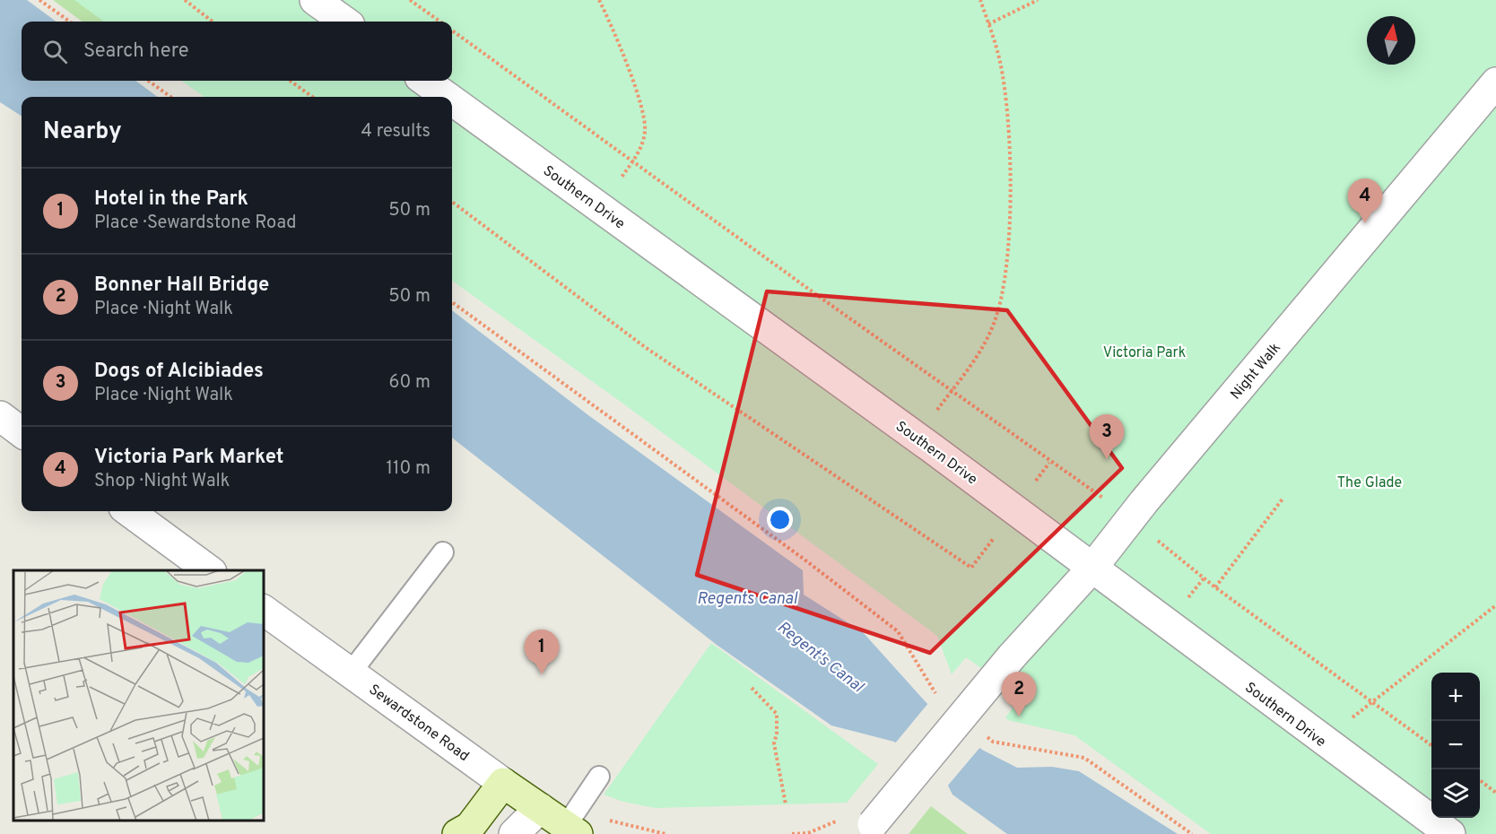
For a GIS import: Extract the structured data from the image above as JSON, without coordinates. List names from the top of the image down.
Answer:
{
  "streets": {
    "main road": ["Sewardstone Road"],
    "street": ["Southern Drive", "Night Walk"]
  },
  "crossings": [
    ["Southern Drive", "Night Walk"]
  ],
  "water": ["Regents Canal", "Regent's Canal"],
  "parks": ["Victoria Park", "The Glade"],
  "north": "top",
  "page": {
    "search": "Search here",
    "heading": ["Nearby", "4 results"],
    "list": [
      {
        "mark": "1",
        "name": "Hotel in the Park",
        "note": "Place · Sewardstone Road",
        "value": "50 m"
      },
      {
        "mark": "2",
        "name": "Bonner Hall Bridge",
        "note": "Place · Night Walk",
        "value": "50 m"
      },
      {
        "mark": "3",
        "name": "Dogs of Alcibiades",
        "note": "Place · Night Walk",
        "value": "60 m"
      },
      {
        "mark": "4",
        "name": "Victoria Park Market",
        "note": "Shop · Night Walk",
        "value": "110 m"
      }
    ],
    "pins": [
      "4",
      "3",
      "1",
      "2"
    ],
    "map_buttons": ["+", "−"]
  }
}
